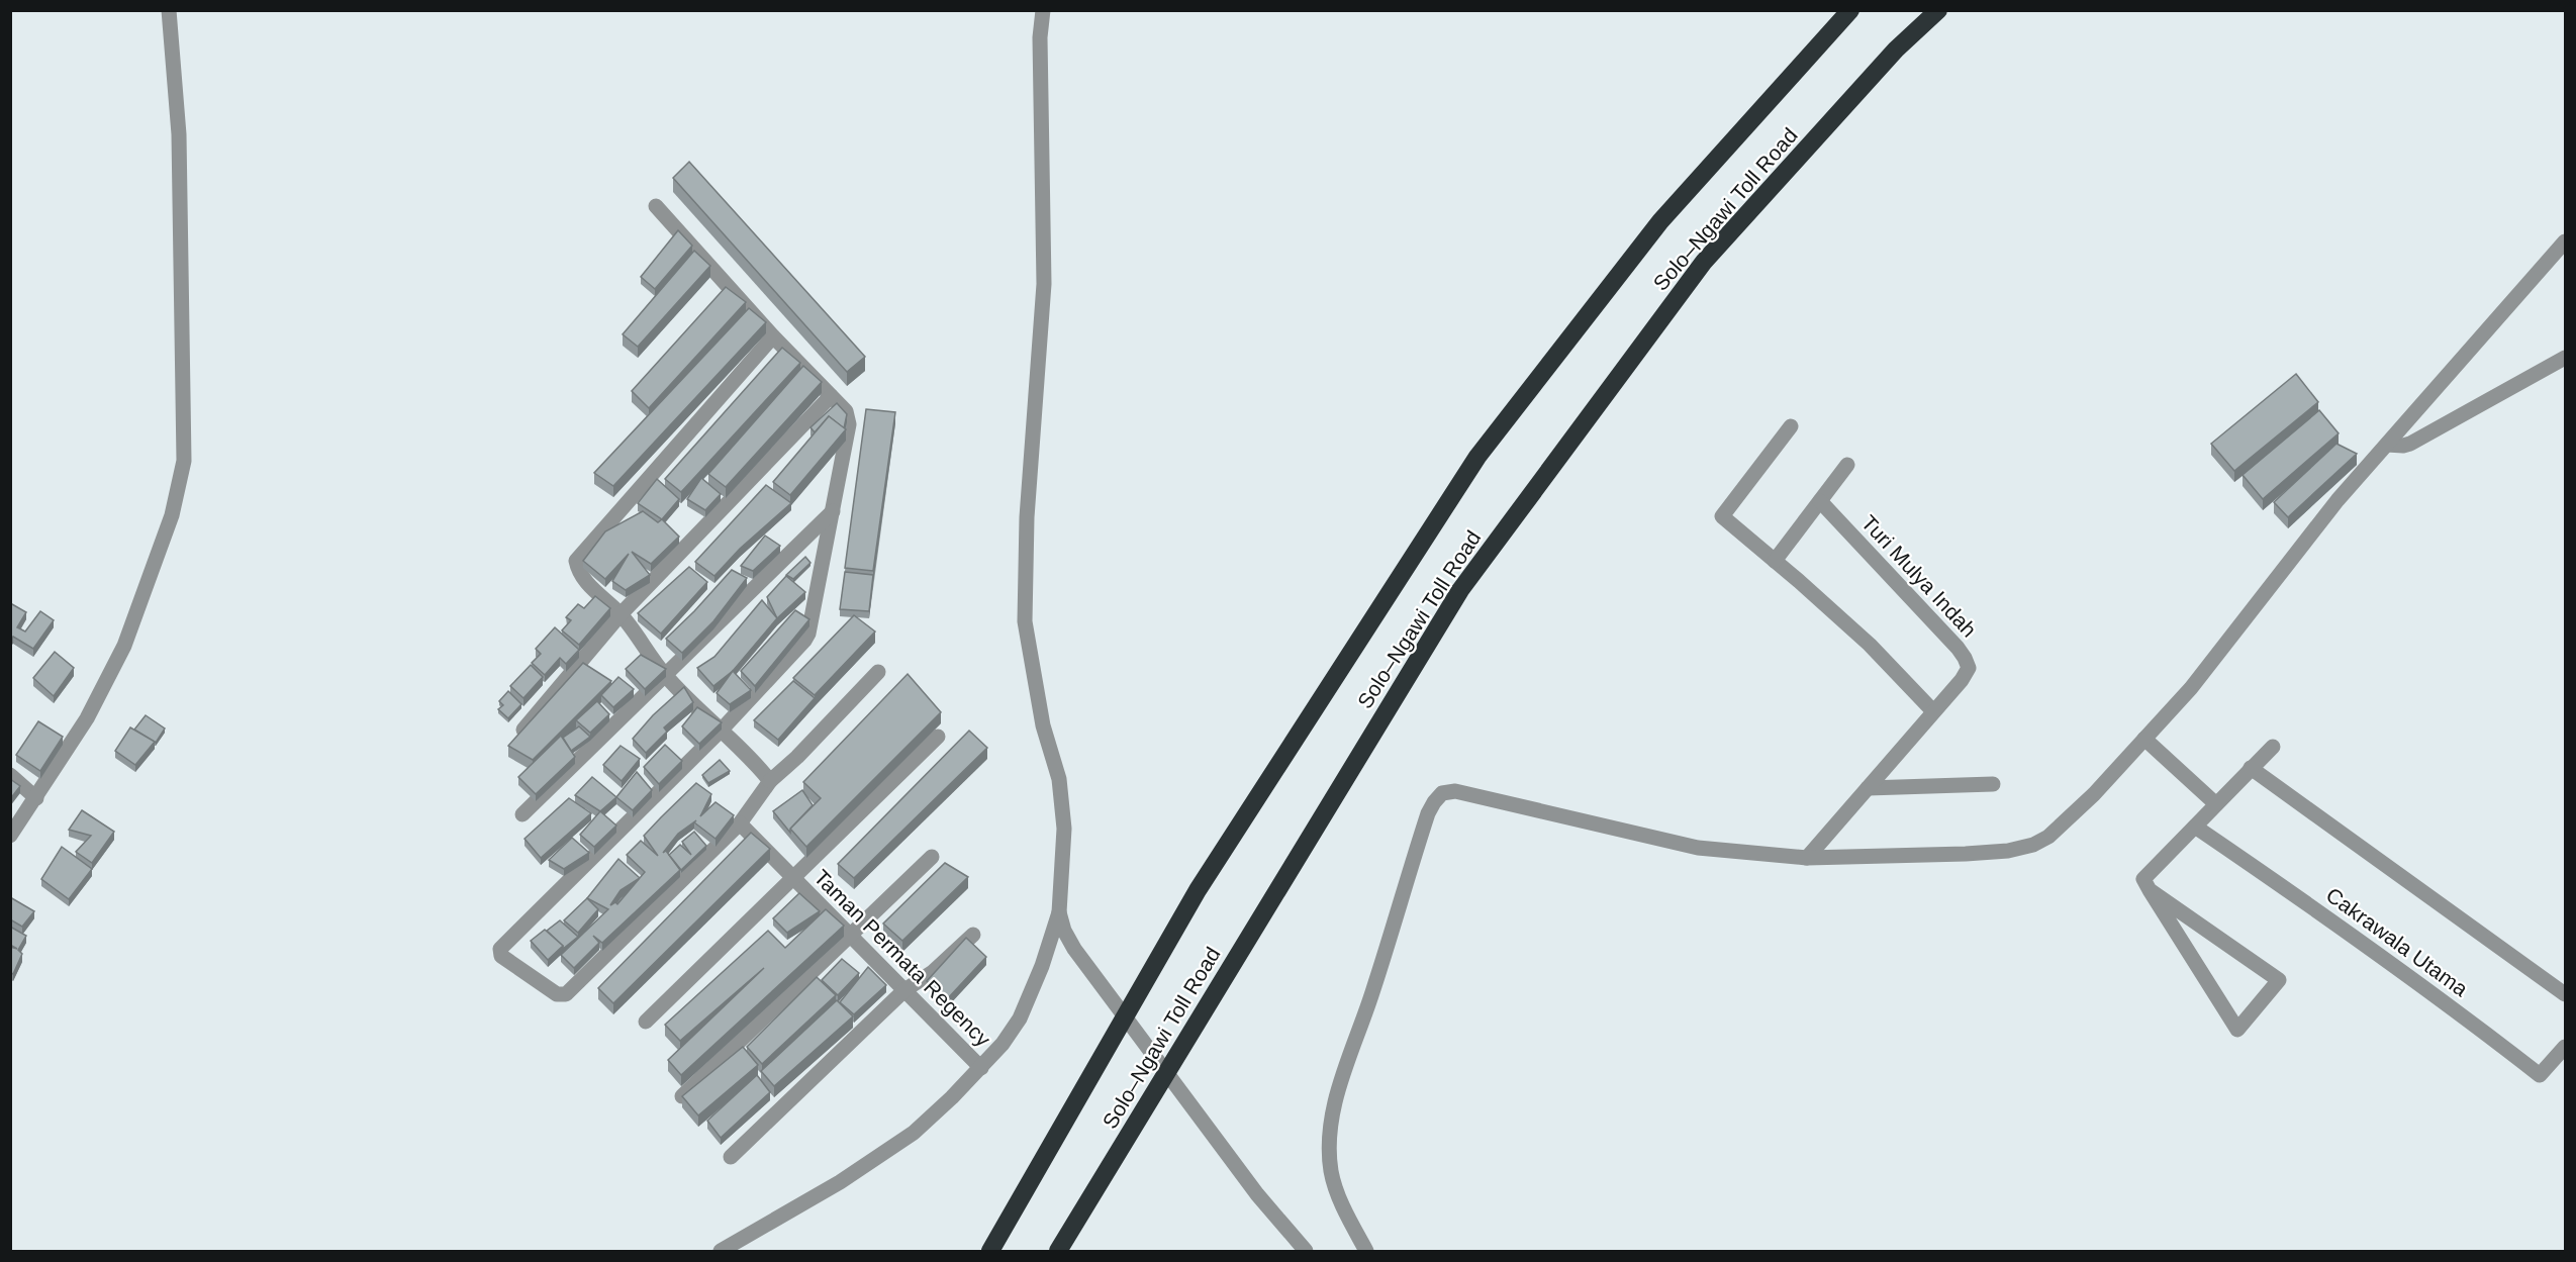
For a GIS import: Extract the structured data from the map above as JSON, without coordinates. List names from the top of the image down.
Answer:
{
  "streets": {
    "highway": ["Solo–Ngawi Toll Road"],
    "street": ["Turi Mulya Indah", "Cakrawala Utama", "Taman Permata Regency"]
  }
}
